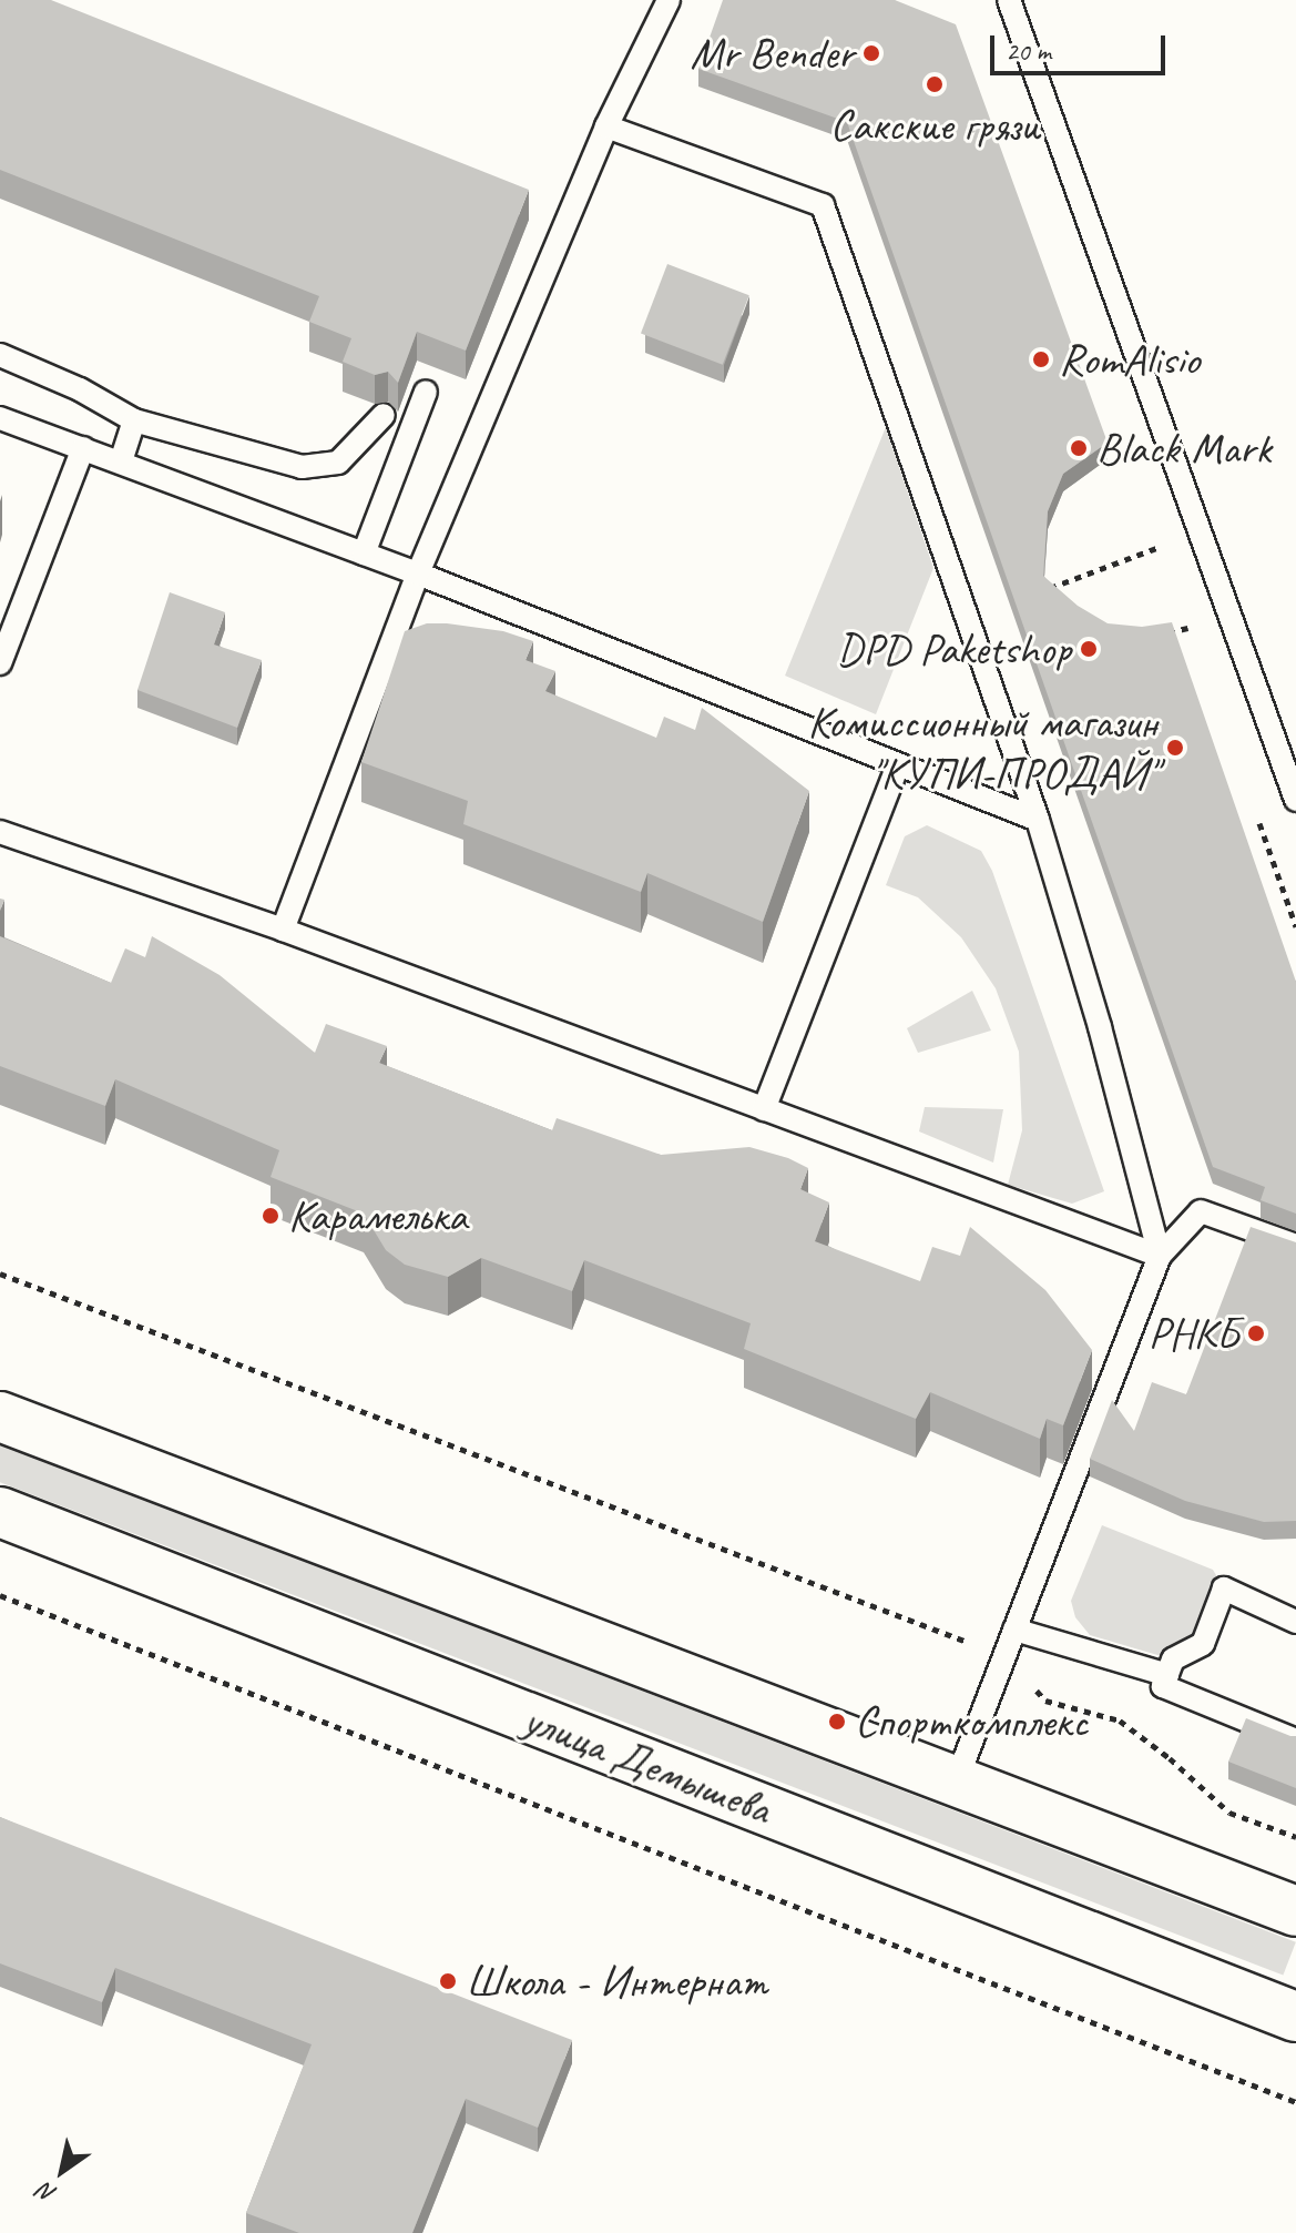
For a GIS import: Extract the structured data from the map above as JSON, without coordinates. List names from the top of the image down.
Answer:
{
  "streets": {
    "street": ["улица Демышева"]
  },
  "places": [
    "Mr Bender",
    "Сакские грязи",
    "RomAlisio",
    "Black Mark",
    "DPD Paketshop",
    "Комиссионный магазин \"КУПИ-ПРОДАЙ\"",
    "Карамелька",
    "РНКБ",
    "Спорткомплекс",
    "Школа - Интернат"
  ],
  "scale_bar": "20 m",
  "north": "bottom left"
}
